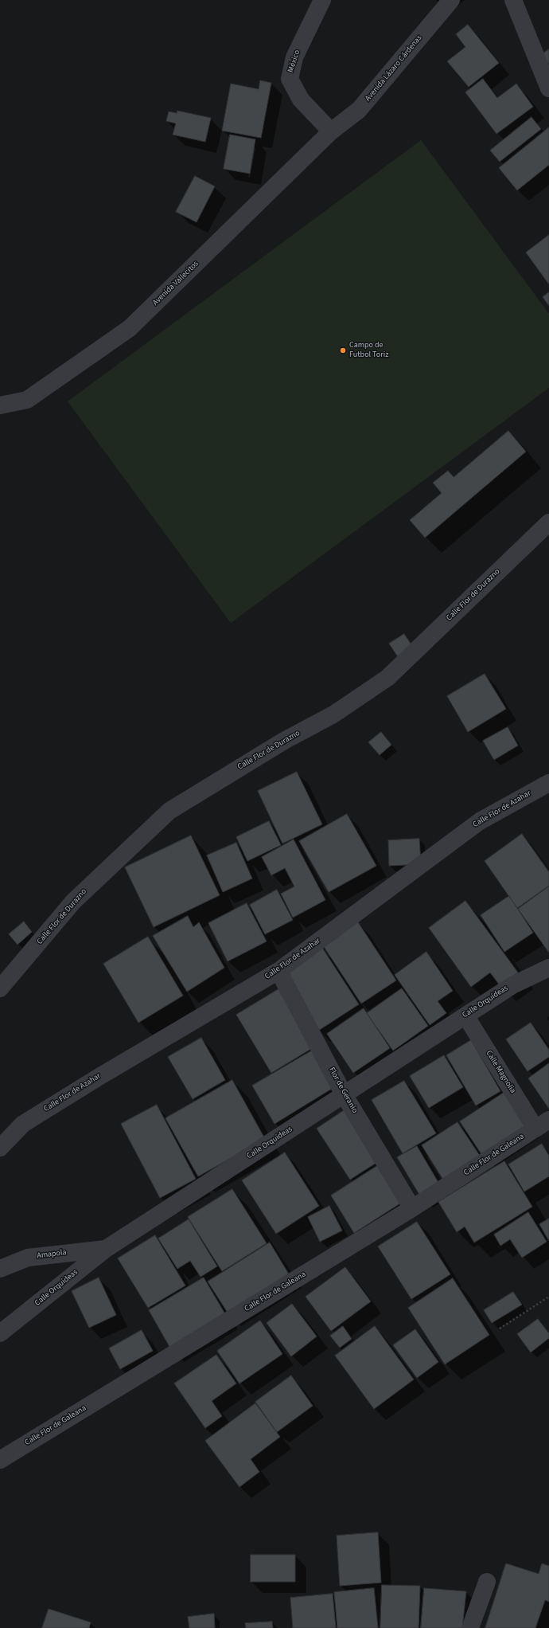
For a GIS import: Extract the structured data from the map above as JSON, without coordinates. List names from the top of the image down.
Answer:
{
  "streets": {
    "street": [
      "México",
      "Avenida Lázaro Cárdenas",
      "Avenida Vallecitos",
      "Calle Flor de Durazno",
      "Calle Flor de Azahar",
      "Calle Orquídeas",
      "Calle Magnolia",
      "Flor de Geranio",
      "Calle Flor de Galeana",
      "Amapola"
    ]
  },
  "crossings": [
    ["México", "Avenida Lázaro Cárdenas"],
    ["México", "Avenida Vallecitos"],
    ["Avenida Lázaro Cárdenas", "Avenida Vallecitos"],
    ["Calle Flor de Azahar", "Flor de Geranio"],
    ["Calle Orquídeas", "Calle Magnolia"],
    ["Calle Orquídeas", "Flor de Geranio"],
    ["Calle Orquídeas", "Amapola"],
    ["Calle Magnolia", "Calle Flor de Galeana"],
    ["Flor de Geranio", "Calle Flor de Galeana"]
  ],
  "places": ["Campo de Futbol Toriz"]
}
